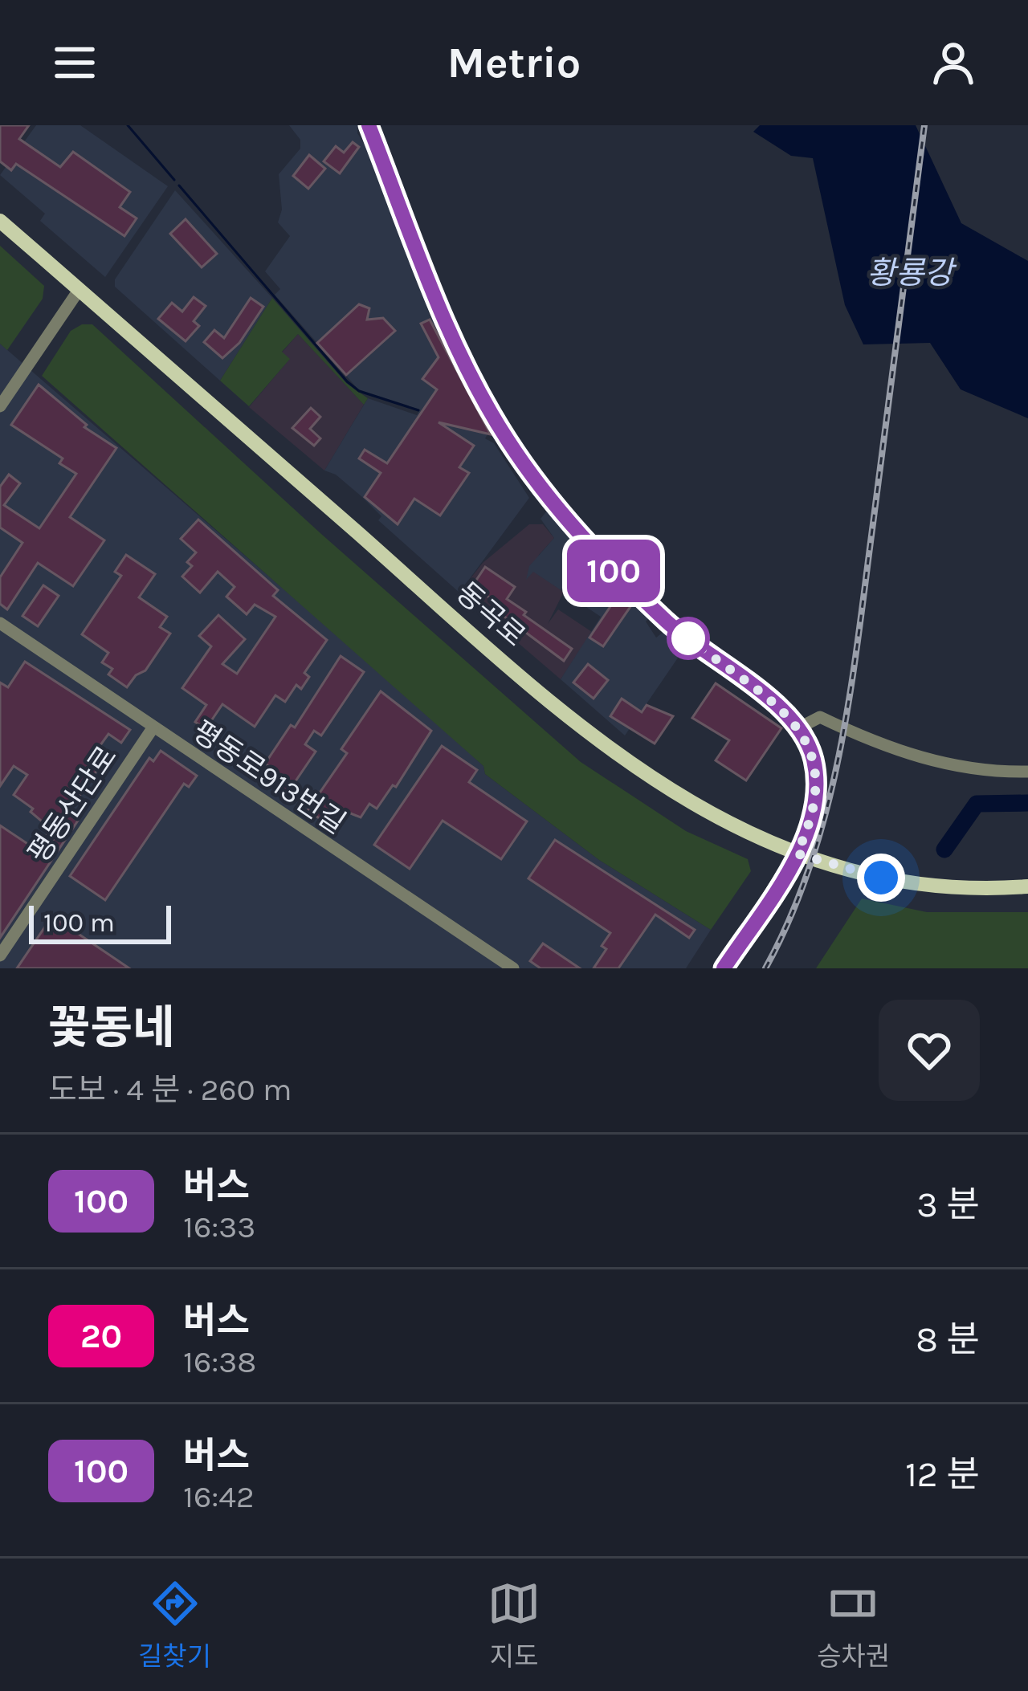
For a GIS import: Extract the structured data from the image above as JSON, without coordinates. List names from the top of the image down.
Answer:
{
  "streets": {
    "main road": ["동곡로"],
    "street": ["평동로913번길", "평동산단로"]
  },
  "crossings": [
    ["평동로913번길", "평동산단로"]
  ],
  "water": ["황룡강"],
  "lines": ["bus line 100"],
  "scale_bar": "100 m",
  "page": {
    "header": "Metrio",
    "on_map": "100",
    "scale": "100 m",
    "heading": ["꽃동네", "도보 · 4 분 · 260 m"],
    "list": [
      {
        "mark": "100",
        "name": "버스",
        "note": "16:33",
        "value": "3 분"
      },
      {
        "mark": "20",
        "name": "버스",
        "note": "16:38",
        "value": "8 분"
      },
      {
        "mark": "100",
        "name": "버스",
        "note": "16:42",
        "value": "12 분"
      }
    ],
    "tabs": ["길찾기", "지도", "승차권"]
  }
}
